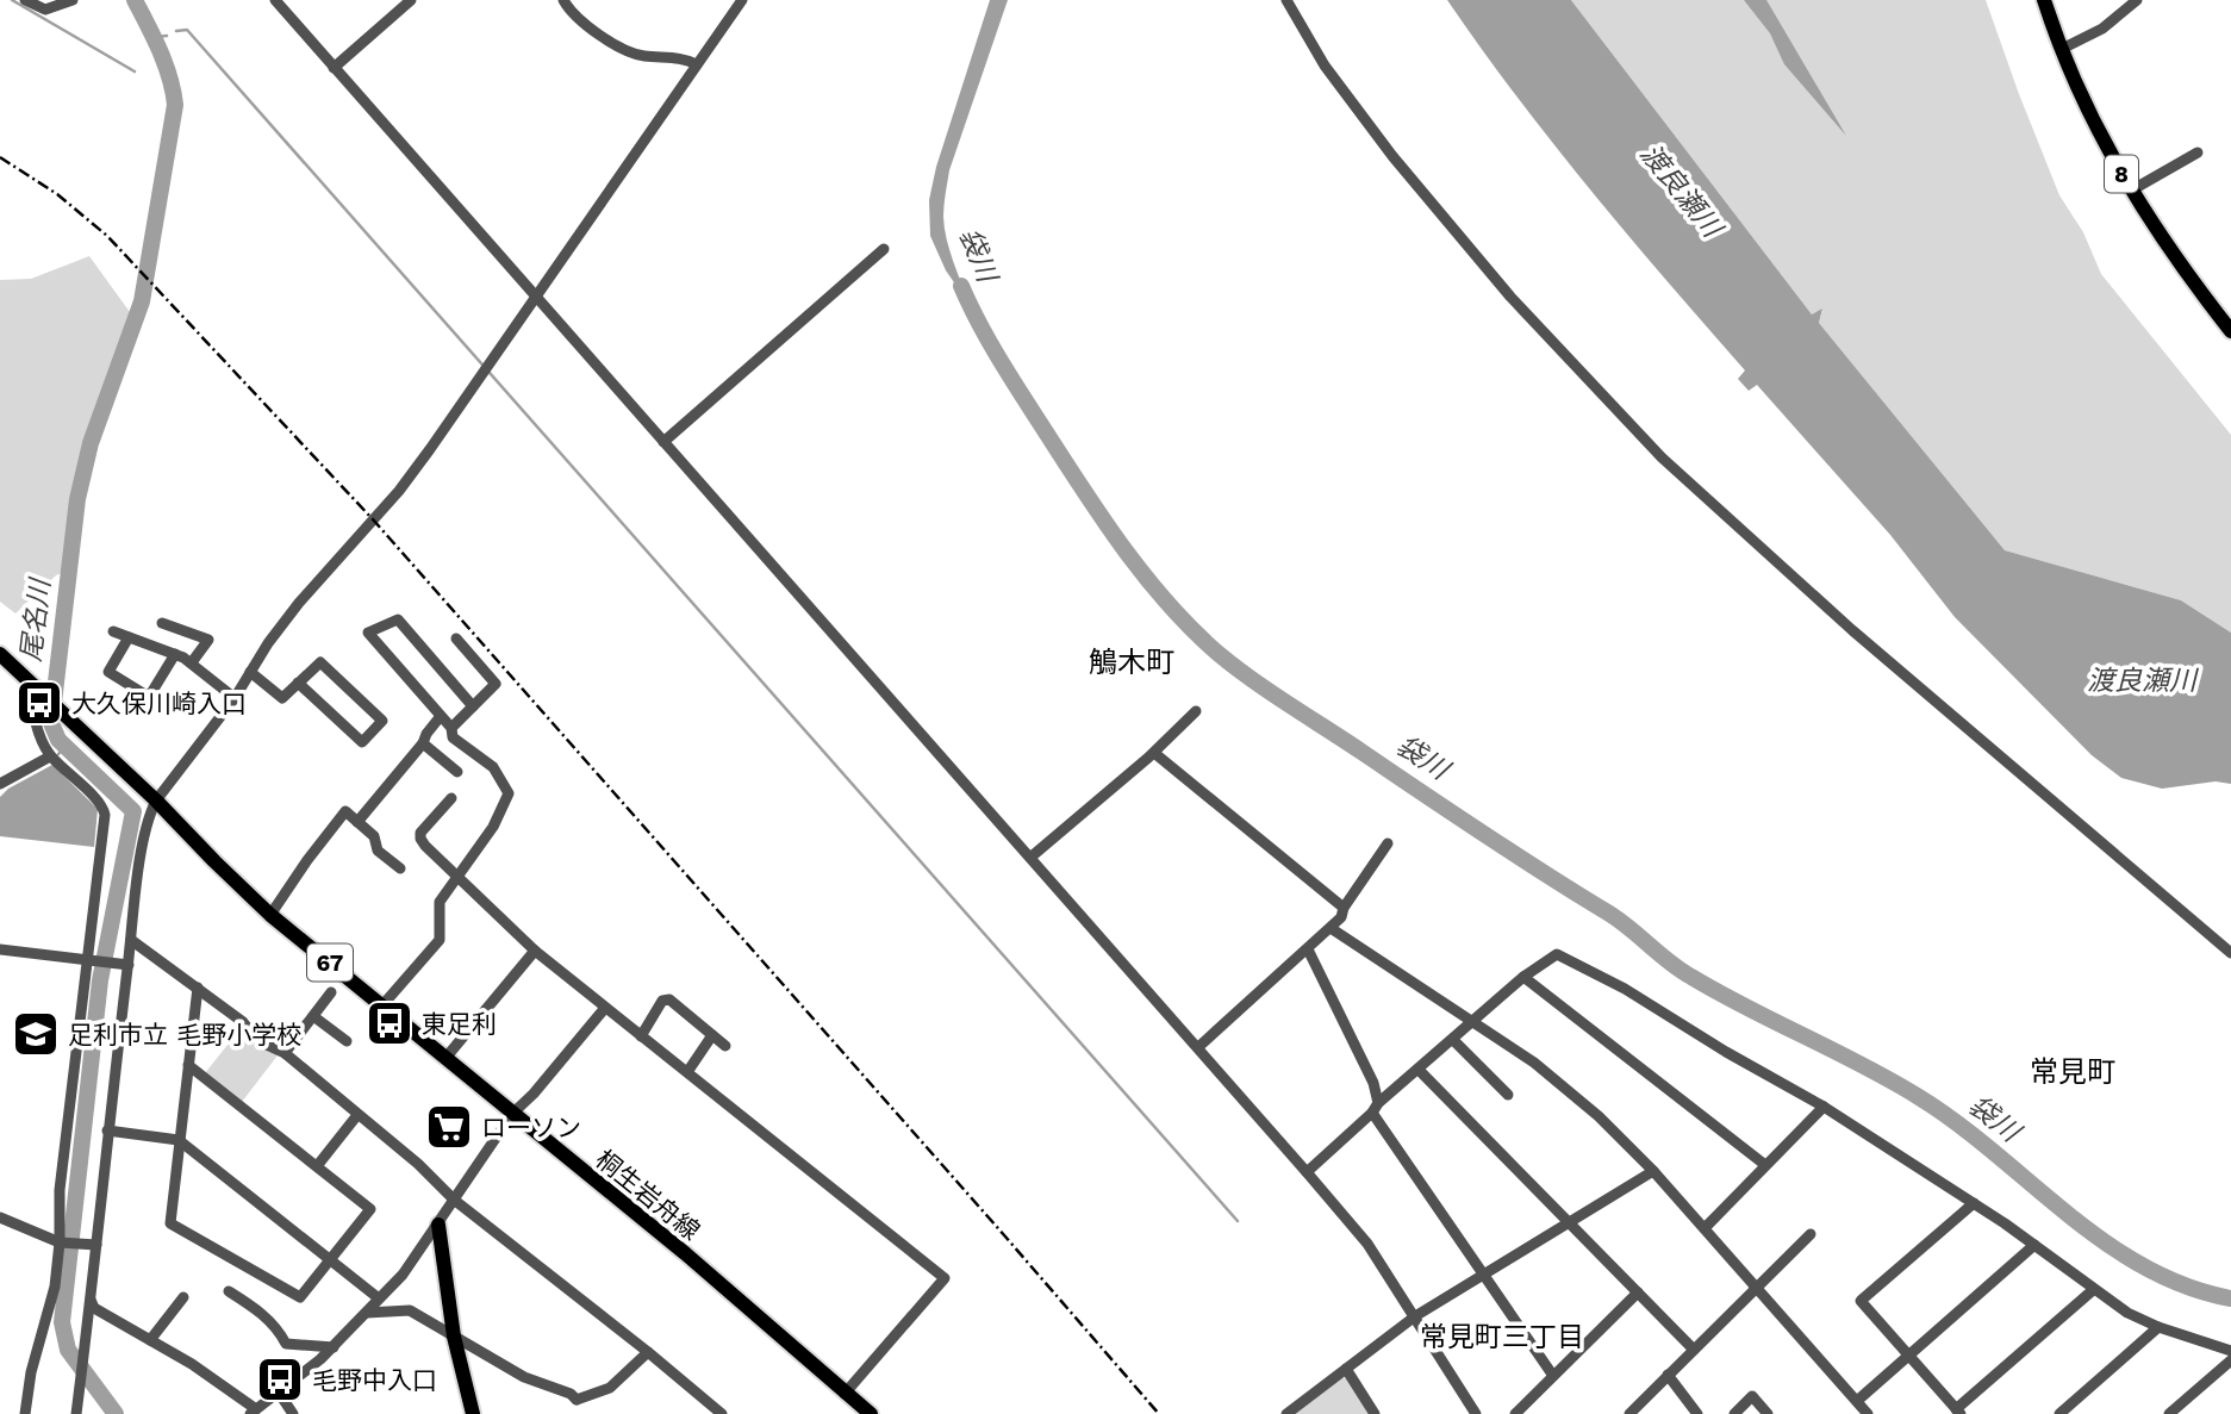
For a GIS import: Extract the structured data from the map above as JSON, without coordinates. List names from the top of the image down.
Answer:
{
  "streets": {
    "main road": ["8", "67", "桐生岩舟線"]
  },
  "crossings": [
    ["67", "桐生岩舟線"]
  ],
  "districts": ["鵤木町", "常見町", "常見町三丁目"],
  "water": ["渡良瀬川", "袋川", "尾名川"],
  "places": {
    "bus stop": ["大久保川崎入口", "東足利", "毛野中入口"],
    "school or university": ["足利市立 毛野小学校"],
    "supermarket": ["ローソン"]
  }
}
